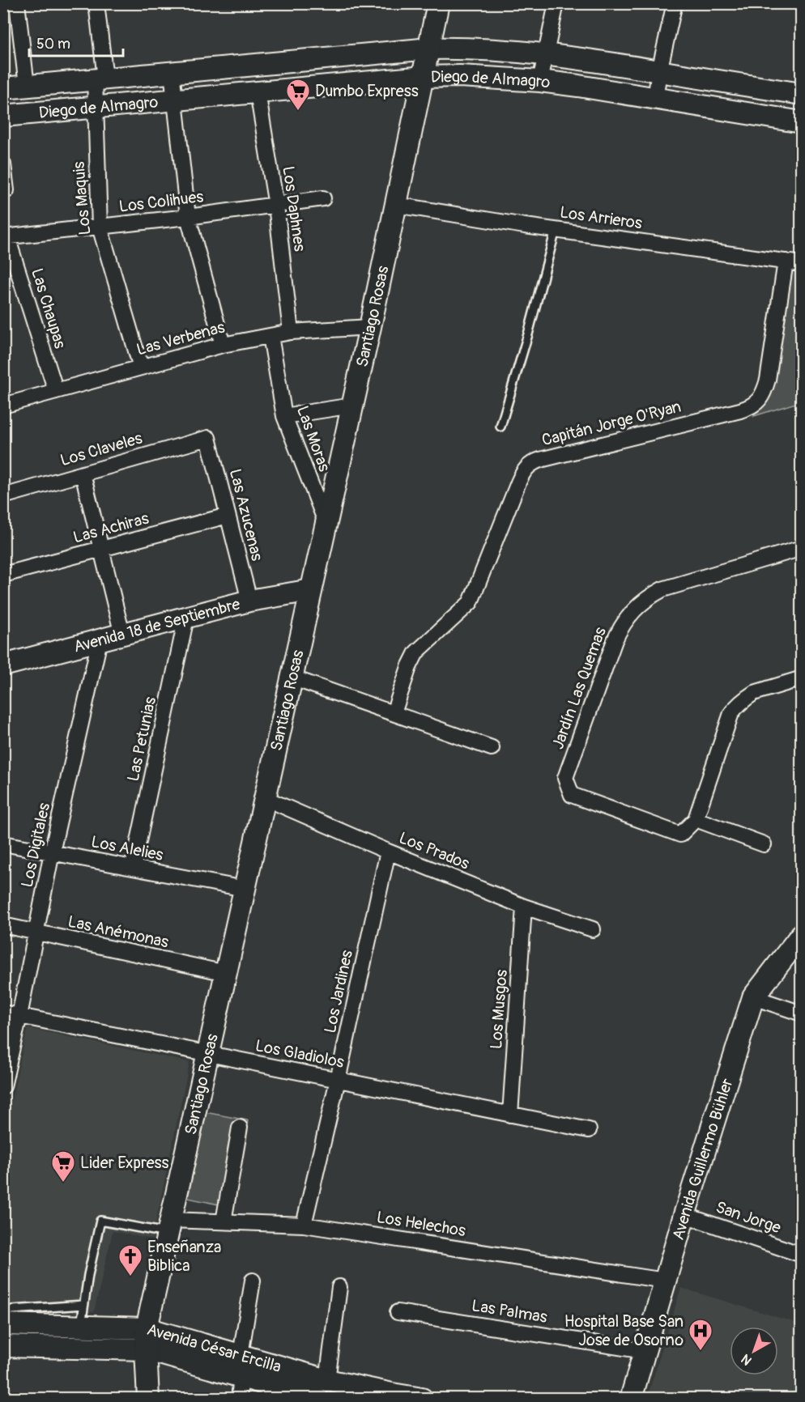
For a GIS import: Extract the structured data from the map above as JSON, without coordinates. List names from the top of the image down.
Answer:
{
  "streets": {
    "main road": [
      "Diego de Almagro",
      "Santiago Rosas",
      "Avenida 18 de Septiembre",
      "Avenida Guillermo Bühler",
      "Avenida César Ercilla"
    ],
    "street": [
      "Los Maquis",
      "Los Colihues",
      "Los Daphnes",
      "Los Arrieros",
      "Las Chaupas",
      "Las Verbenas",
      "Capitán Jorge O'Ryan",
      "Las Moras",
      "Los Claveles",
      "Las Azucenas",
      "Las Achiras",
      "Jardín Las Quemas",
      "Las Petunias",
      "Los Digitales",
      "Los Alelies",
      "Los Prados",
      "Las Anémonas",
      "Los Jardines",
      "Los Musgos",
      "Los Gladiolos",
      "San Jorge",
      "Los Helechos",
      "Las Palmas"
    ]
  },
  "crossings": [
    ["Diego de Almagro", "Los Maquis"],
    ["Diego de Almagro", "Los Daphnes"],
    ["Diego de Almagro", "Santiago Rosas"],
    ["Los Maquis", "Los Colihues"],
    ["Los Maquis", "Las Verbenas"],
    ["Los Colihues", "Los Daphnes"],
    ["Los Colihues", "Las Chaupas"],
    ["Los Daphnes", "Las Verbenas"],
    ["Los Arrieros", "Santiago Rosas"],
    ["Los Arrieros", "Capitán Jorge O'Ryan"],
    ["Las Chaupas", "Las Verbenas"],
    ["Santiago Rosas", "Las Verbenas"],
    ["Santiago Rosas", "Las Moras"],
    ["Santiago Rosas", "Avenida 18 de Septiembre"],
    ["Santiago Rosas", "Los Alelies"],
    ["Santiago Rosas", "Los Prados"],
    ["Santiago Rosas", "Las Anémonas"],
    ["Santiago Rosas", "Los Gladiolos"],
    ["Santiago Rosas", "Los Helechos"],
    ["Santiago Rosas", "Avenida César Ercilla"],
    ["Las Verbenas", "Las Moras"],
    ["Los Claveles", "Las Azucenas"],
    ["Las Azucenas", "Las Achiras"],
    ["Las Azucenas", "Avenida 18 de Septiembre"],
    ["Avenida 18 de Septiembre", "Las Petunias"],
    ["Avenida 18 de Septiembre", "Los Digitales"],
    ["Las Petunias", "Los Alelies"],
    ["Los Digitales", "Los Alelies"],
    ["Los Digitales", "Las Anémonas"],
    ["Los Digitales", "Los Gladiolos"],
    ["Los Prados", "Los Jardines"],
    ["Los Prados", "Los Musgos"],
    ["Los Jardines", "Los Gladiolos"],
    ["Los Jardines", "Los Helechos"],
    ["Los Musgos", "Los Gladiolos"],
    ["Avenida Guillermo Bühler", "San Jorge"],
    ["Avenida Guillermo Bühler", "Los Helechos"],
    ["Avenida Guillermo Bühler", "Las Palmas"]
  ],
  "places": {
    "supermarket": ["Dumbo Express", "Lider Express"],
    "church": ["Enseñanza Biblica"],
    "hospital": ["Hospital Base San Jose de Osorno"]
  },
  "scale_bar": "50 m",
  "north": "bottom left"
}
